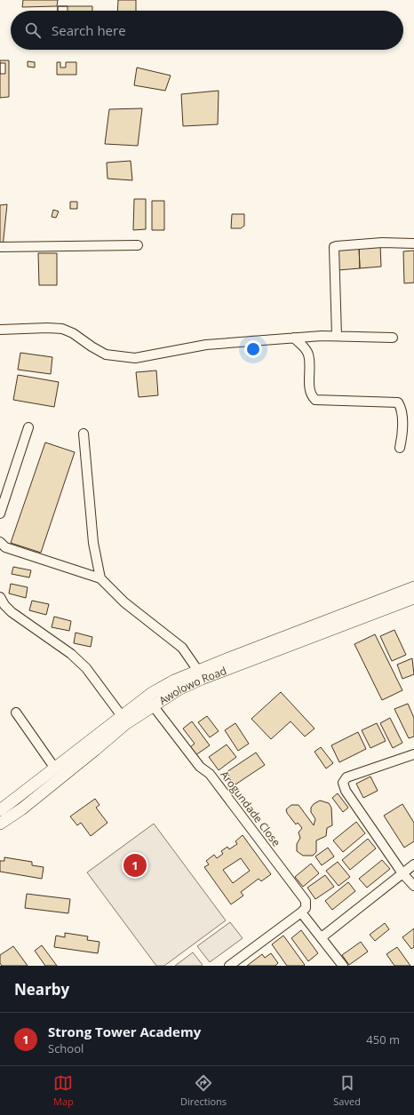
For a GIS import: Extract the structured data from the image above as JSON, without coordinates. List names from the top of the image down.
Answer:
{
  "streets": {
    "main road": ["Awolowo Road"],
    "street": ["Arogundade Close"]
  },
  "crossings": [
    ["Awolowo Road", "Arogundade Close"]
  ],
  "page": {
    "search": "Search here",
    "pins": "1",
    "heading": "Nearby",
    "list": [
      {
        "mark": "1",
        "name": "Strong Tower Academy",
        "note": "School",
        "value": "450 m"
      }
    ],
    "nav": ["Map", "Directions", "Saved"]
  }
}
